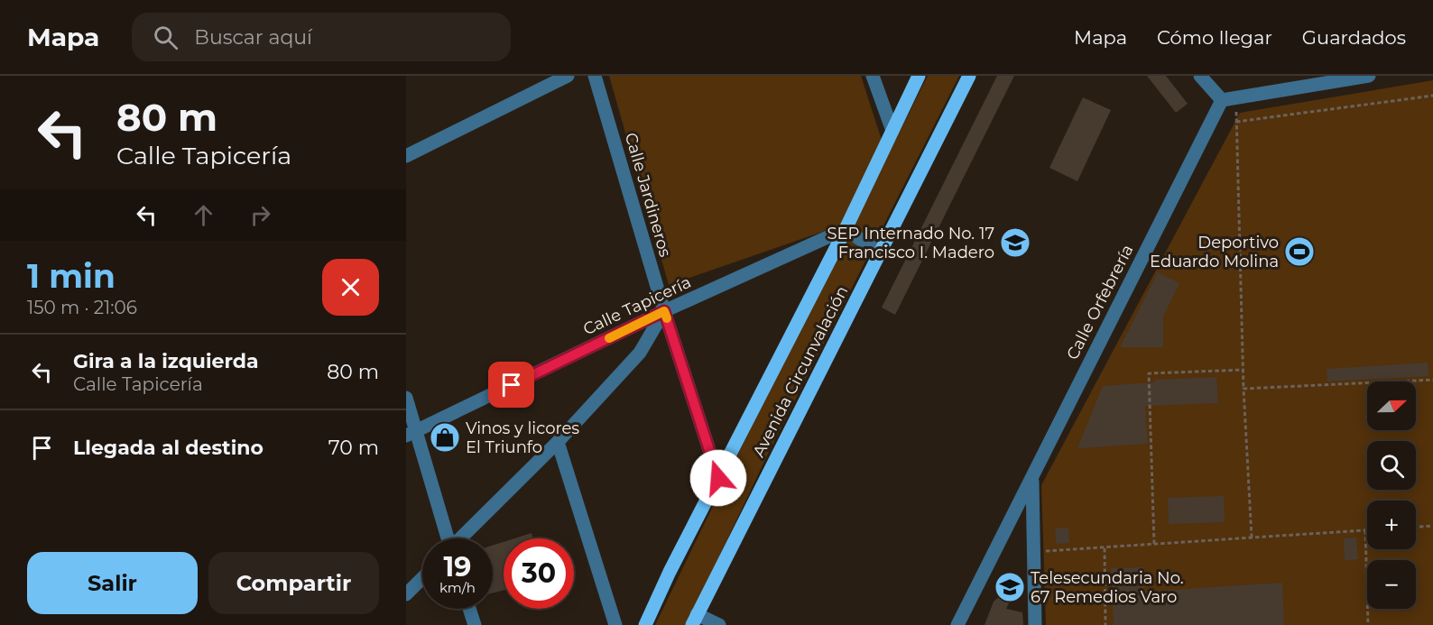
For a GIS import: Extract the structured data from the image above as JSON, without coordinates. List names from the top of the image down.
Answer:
{
  "streets": {
    "main road": ["Avenida Circunvalación"],
    "street": ["Calle Jardineros", "Calle Orfebrería", "Calle Tapicería"]
  },
  "crossings": [
    ["Calle Jardineros", "Calle Tapicería"],
    ["Calle Jardineros", "Avenida Circunvalación"],
    ["Calle Tapicería", "Avenida Circunvalación"]
  ],
  "places": {
    "school or university": ["SEP Internado No. 17 Francisco I. Madero", "Telesecundaria No. 67 Remedios Varo"],
    "sports": ["Deportivo Eduardo Molina"],
    "shop": ["Vinos y licores El Triunfo"]
  },
  "north": "right",
  "page": {
    "header": "Mapa",
    "search": "Buscar aquí",
    "nav": ["Mapa", "Cómo llegar", "Guardados"],
    "turn": ["80 m", "Calle Tapicería"],
    "heading": ["1 min", "150 m · 21:06"],
    "list": [
      {
        "name": "Gira a la izquierda",
        "note": "Calle Tapicería",
        "value": "80 m"
      },
      {
        "name": "Llegada al destino",
        "value": "70 m"
      }
    ],
    "map_buttons": ["+", "−"],
    "speed": "19 km/h",
    "limit": "30",
    "buttons": ["Salir", "Compartir"]
  }
}
